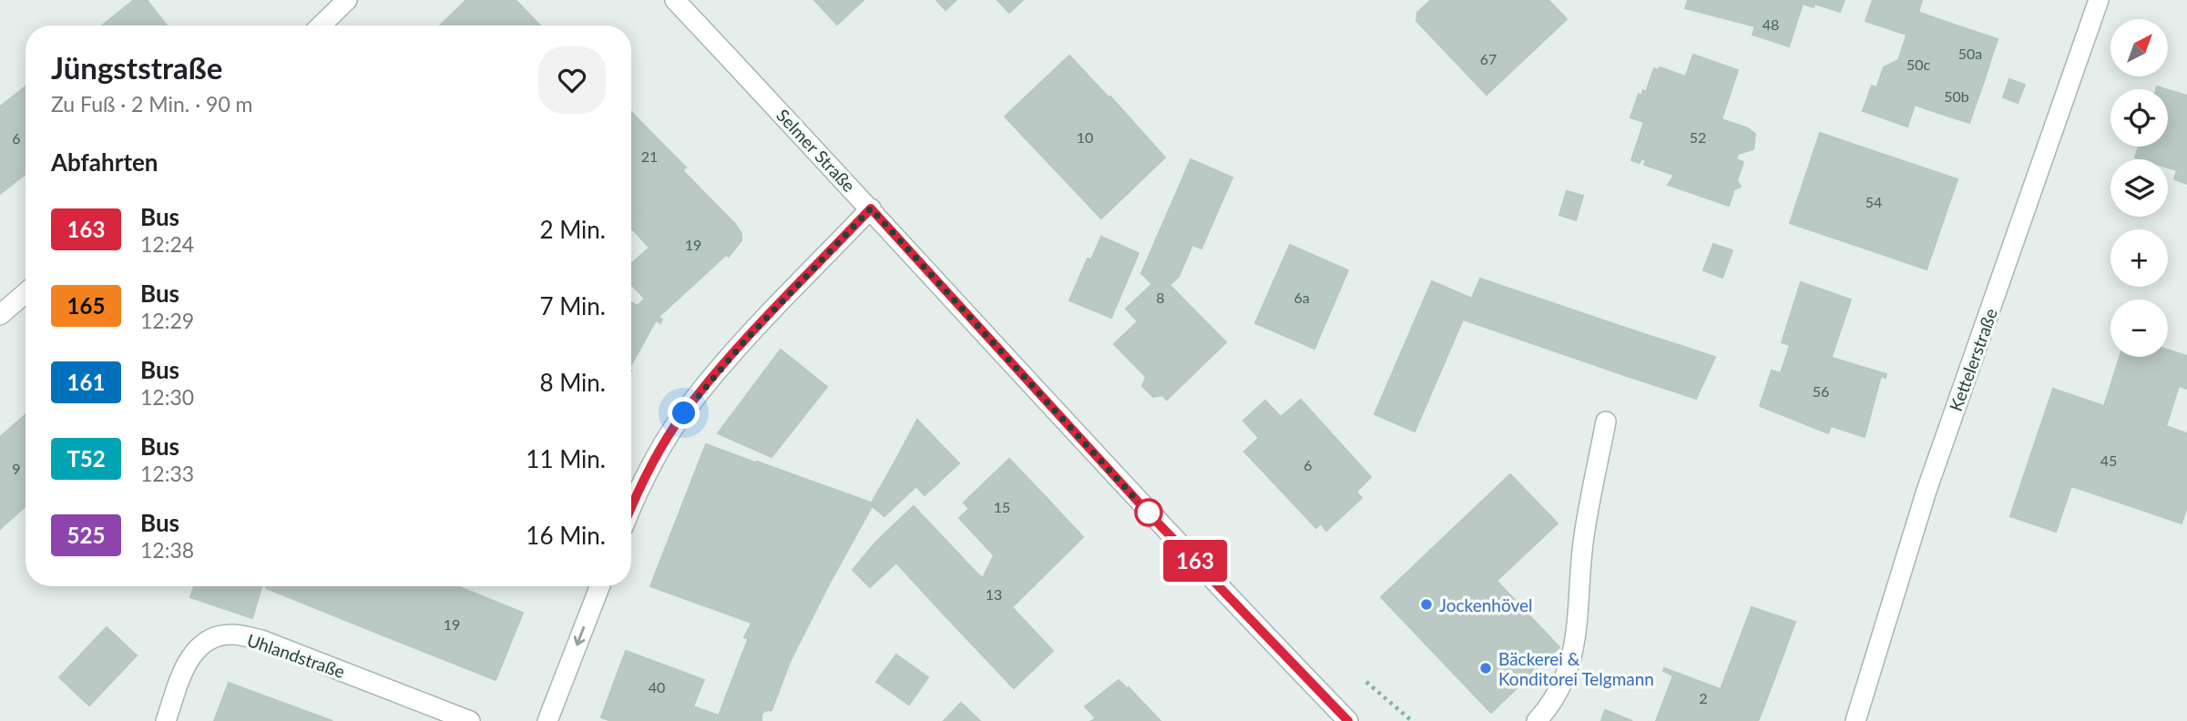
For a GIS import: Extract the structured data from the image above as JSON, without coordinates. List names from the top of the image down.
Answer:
{
  "streets": {
    "street": ["Selmer Straße", "Kettelerstraße", "Uhlandstraße"]
  },
  "places": ["Jockenhövel", "Bäckerei & Konditorei Telgmann"],
  "lines": ["bus line 163"],
  "house_numbers": [
    "48",
    "50a",
    "67",
    "50c",
    "50b",
    "10",
    "52",
    "6",
    "21",
    "54",
    "19",
    "8",
    "6a",
    "56",
    "45",
    "6",
    "9",
    "15",
    "13",
    "19",
    "40",
    "2"
  ],
  "north": "top right",
  "page": {
    "on_map": "163",
    "map_buttons": ["+", "−"],
    "heading": [
      ["Jüngststraße", "Zu Fuß · 2 Min. · 90 m"],
      "Abfahrten"
    ],
    "list": [
      {
        "mark": "163",
        "name": "Bus",
        "note": "12:24",
        "value": "2 Min."
      },
      {
        "mark": "165",
        "name": "Bus",
        "note": "12:29",
        "value": "7 Min."
      },
      {
        "mark": "161",
        "name": "Bus",
        "note": "12:30",
        "value": "8 Min."
      },
      {
        "mark": "T52",
        "name": "Bus",
        "note": "12:33",
        "value": "11 Min."
      },
      {
        "mark": "525",
        "name": "Bus",
        "note": "12:38",
        "value": "16 Min."
      }
    ]
  }
}
